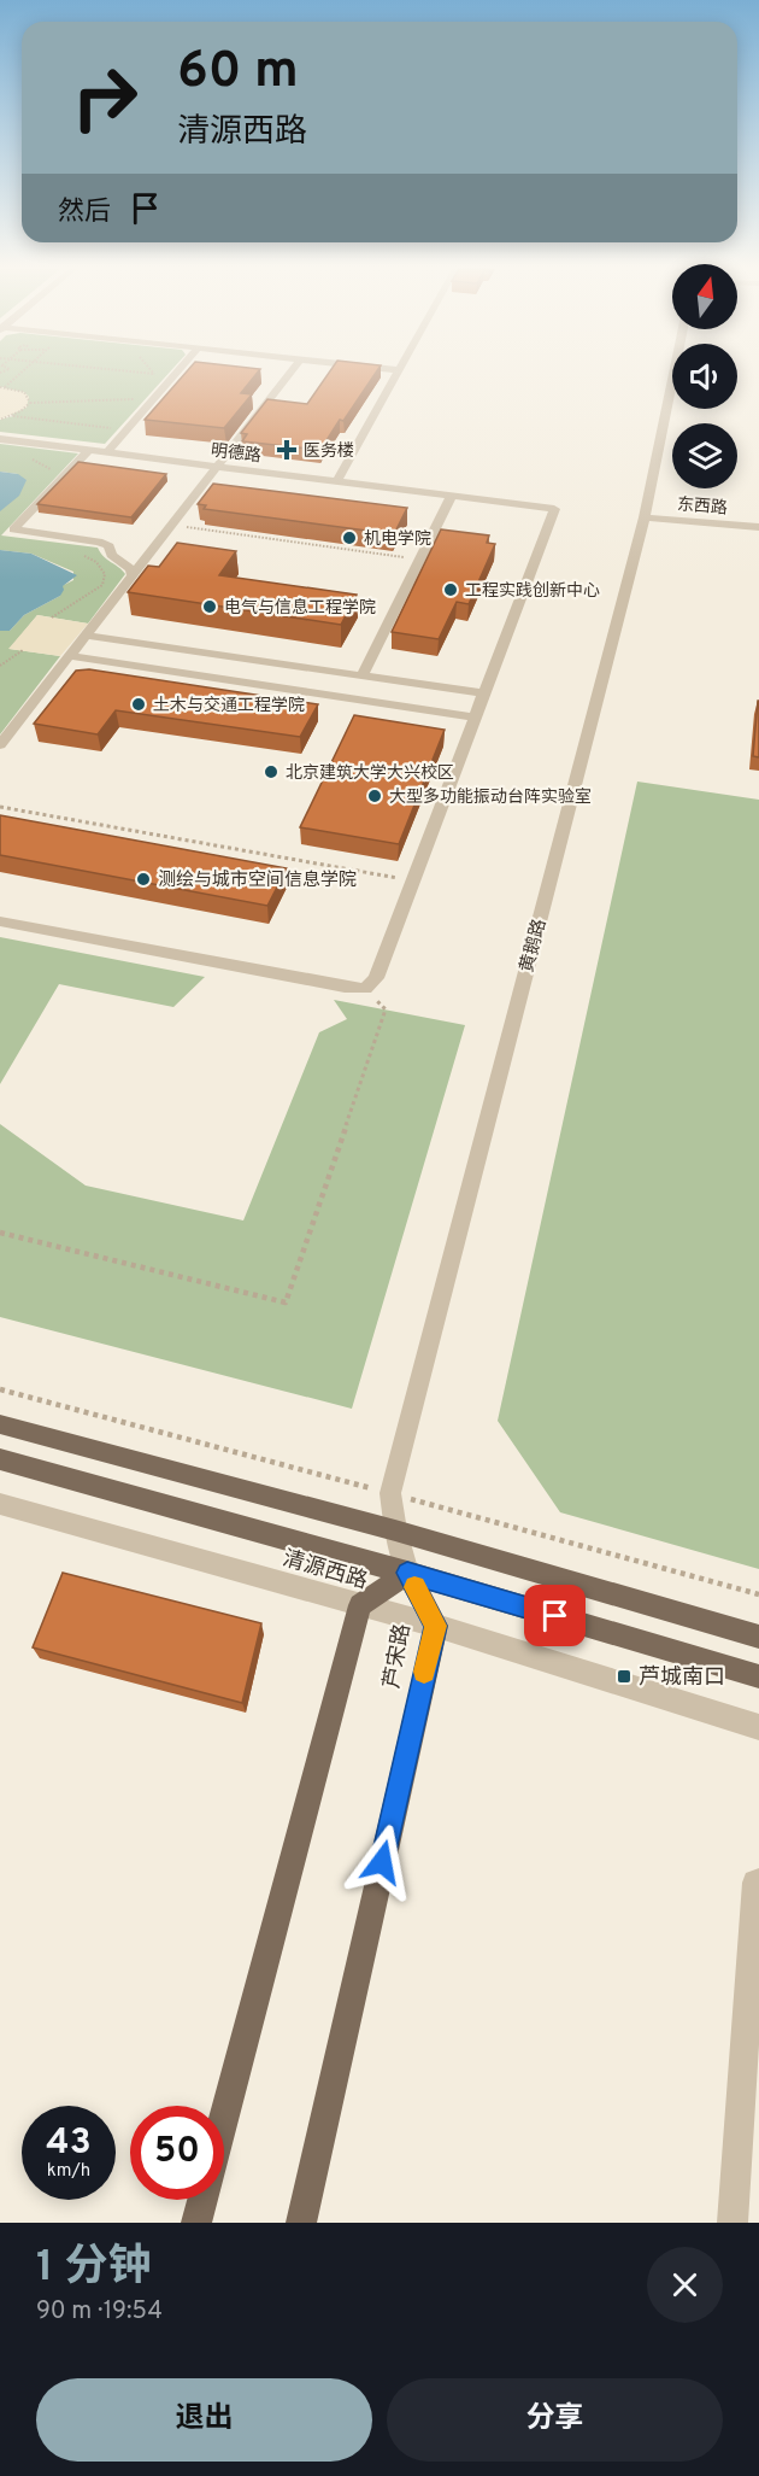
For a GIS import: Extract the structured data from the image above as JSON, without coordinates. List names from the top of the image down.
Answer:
{
  "streets": {
    "main road": ["清源西路", "芦宋路"],
    "street": ["明德路", "东西路", "黄鹅路"]
  },
  "crossings": [
    ["东西路", "黄鹅路"],
    ["黄鹅路", "清源西路"],
    ["黄鹅路", "芦宋路"],
    ["清源西路", "芦宋路"]
  ],
  "places": {
    "health": ["医务楼"],
    "other": [
      "机电学院",
      "工程实践创新中心",
      "电气与信息工程学院",
      "土木与交通工程学院",
      "北京建筑大学大兴校区",
      "大型多功能振动台阵实验室",
      "测绘与城市空间信息学院"
    ],
    "transit": ["芦城南口"]
  },
  "north": "top",
  "page": {
    "turn": ["60 m", "清源西路"],
    "then": "然后",
    "speed": "43 km/h",
    "limit": "50",
    "heading": ["1 分钟", "90 m · 19:54"],
    "buttons": ["退出", "分享"]
  }
}
